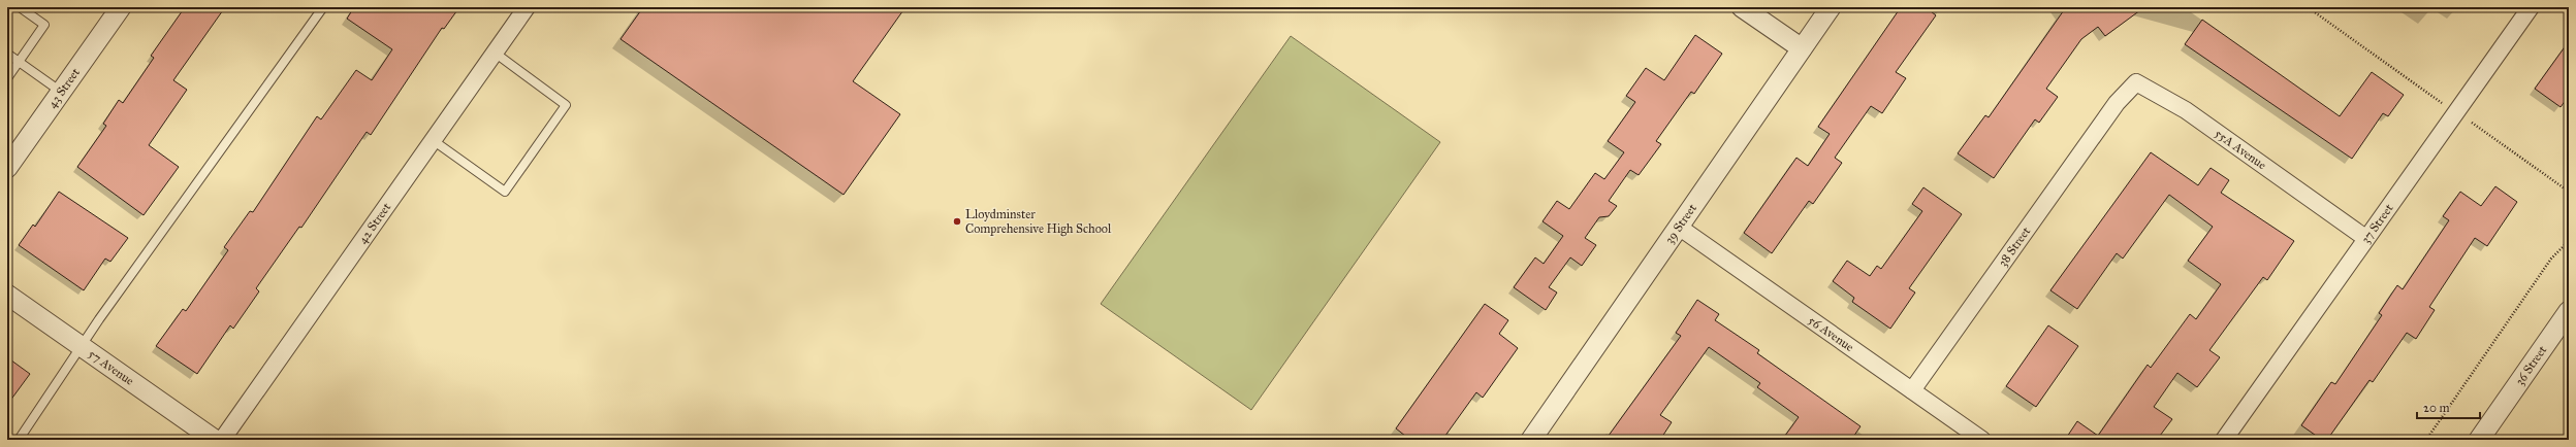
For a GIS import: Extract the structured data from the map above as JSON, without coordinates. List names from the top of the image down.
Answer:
{
  "streets": {
    "street": [
      "43 Street",
      "55A Avenue",
      "37 Street",
      "42 Street",
      "39 Street",
      "38 Street",
      "56 Avenue",
      "36 Street",
      "57 Avenue"
    ]
  },
  "crossings": [
    ["55A Avenue", "37 Street"],
    ["55A Avenue", "38 Street"],
    ["39 Street", "56 Avenue"],
    ["38 Street", "56 Avenue"]
  ],
  "places": ["Lloydminster Comprehensive High School"],
  "scale_bar": "20 m"
}
